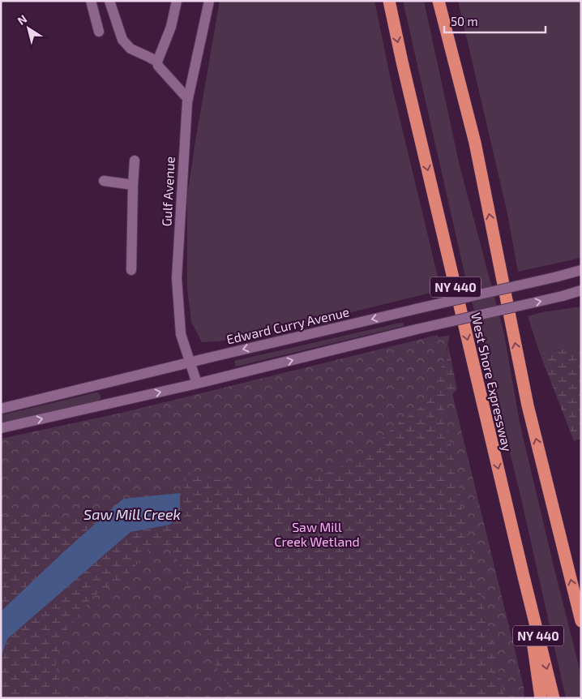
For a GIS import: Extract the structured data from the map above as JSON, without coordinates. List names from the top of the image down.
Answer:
{
  "streets": {
    "highway": ["NY 440", "West Shore Expressway"],
    "street": ["Gulf Avenue", "Edward Curry Avenue"]
  },
  "crossings": [
    ["Gulf Avenue", "Edward Curry Avenue"]
  ],
  "water": ["Saw Mill Creek"],
  "parks": ["Saw Mill Creek Wetland"],
  "scale_bar": "50 m",
  "north": "top left"
}
